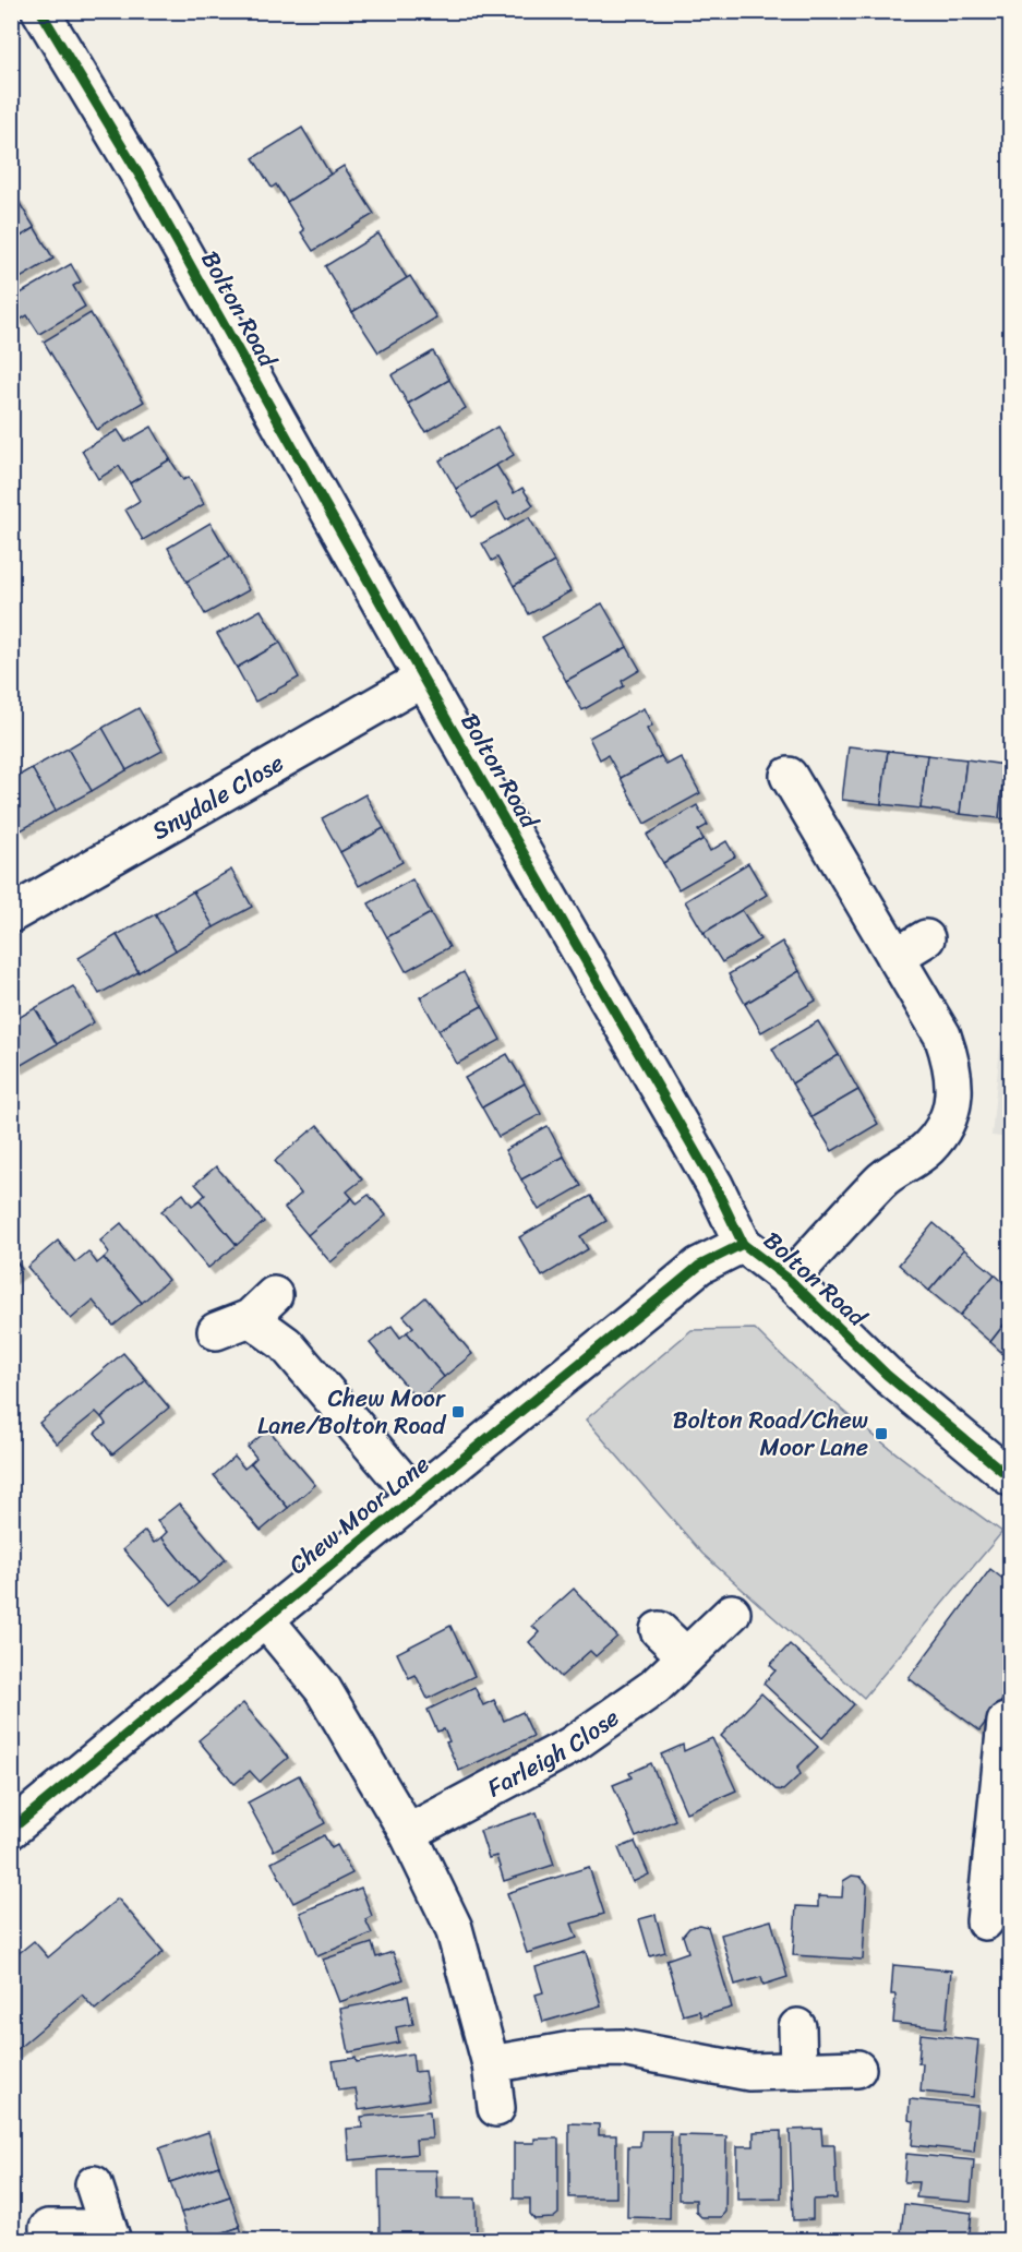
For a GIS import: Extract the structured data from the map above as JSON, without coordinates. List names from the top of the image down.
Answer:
{
  "streets": {
    "street": [
      "Bolton Road",
      "Snydale Close",
      "Chew Moor Lane",
      "Farleigh Close"
    ]
  },
  "crossings": [
    ["Bolton Road", "Snydale Close"],
    ["Bolton Road", "Chew Moor Lane"]
  ],
  "places": {
    "transit": ["Chew Moor Lane/Bolton Road", "Bolton Road/Chew Moor Lane"]
  }
}
